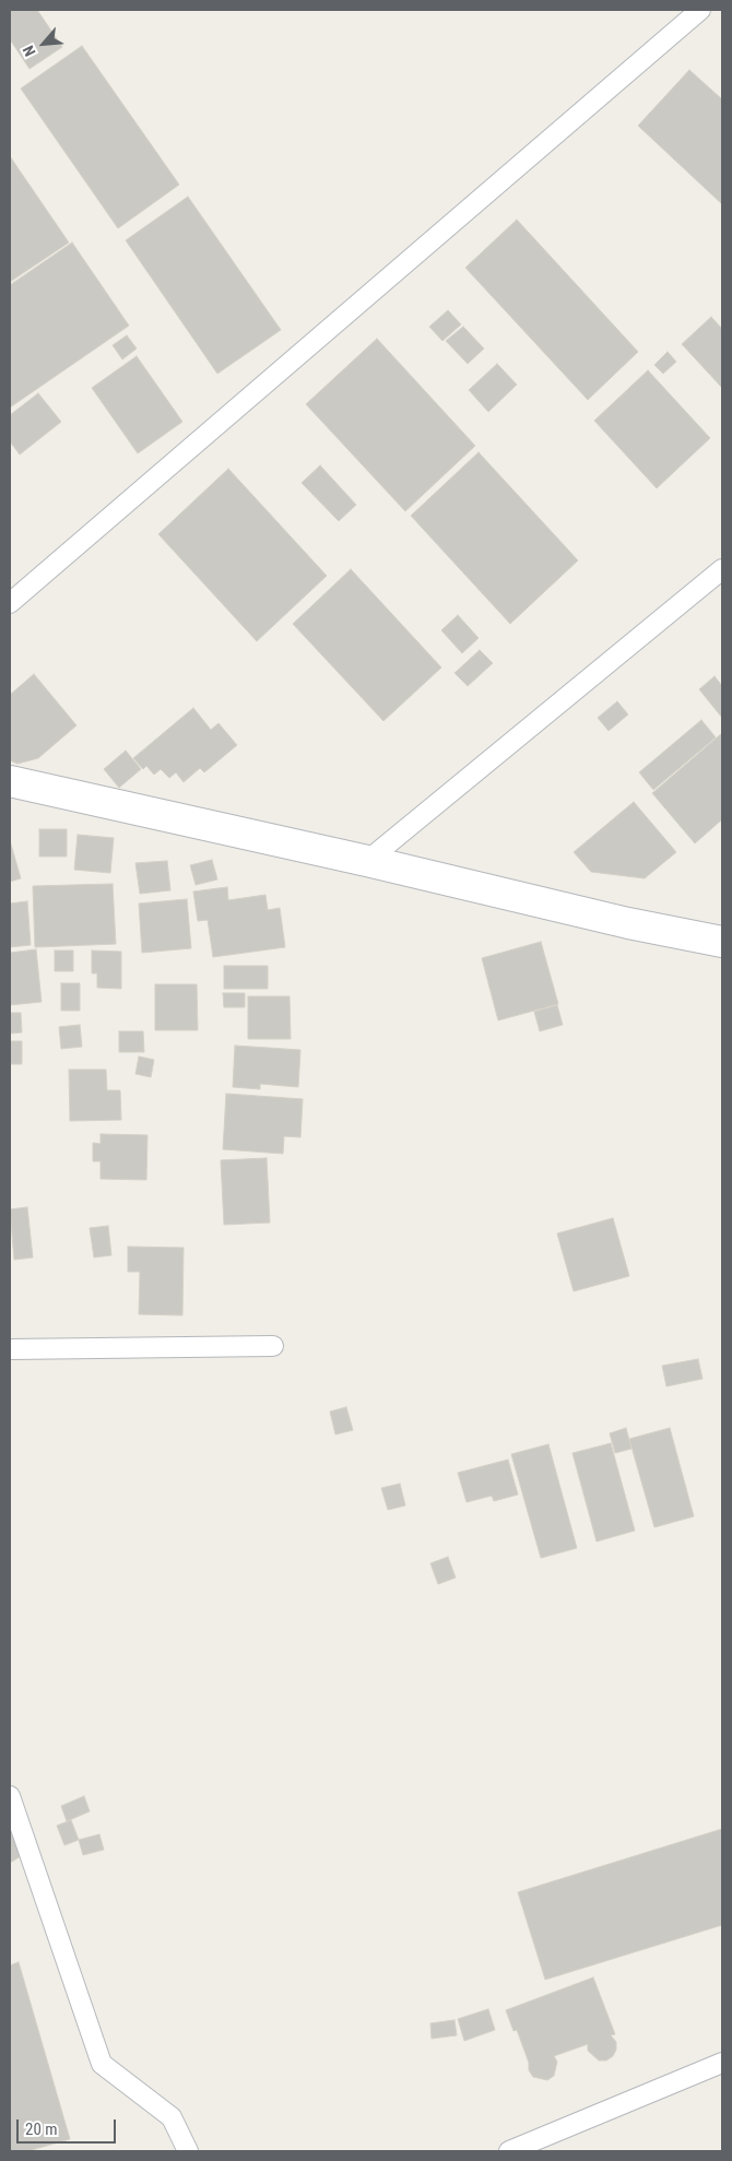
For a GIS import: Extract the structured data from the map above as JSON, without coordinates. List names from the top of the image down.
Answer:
{
  "scale_bar": "20 m",
  "north": "bottom left"
}
